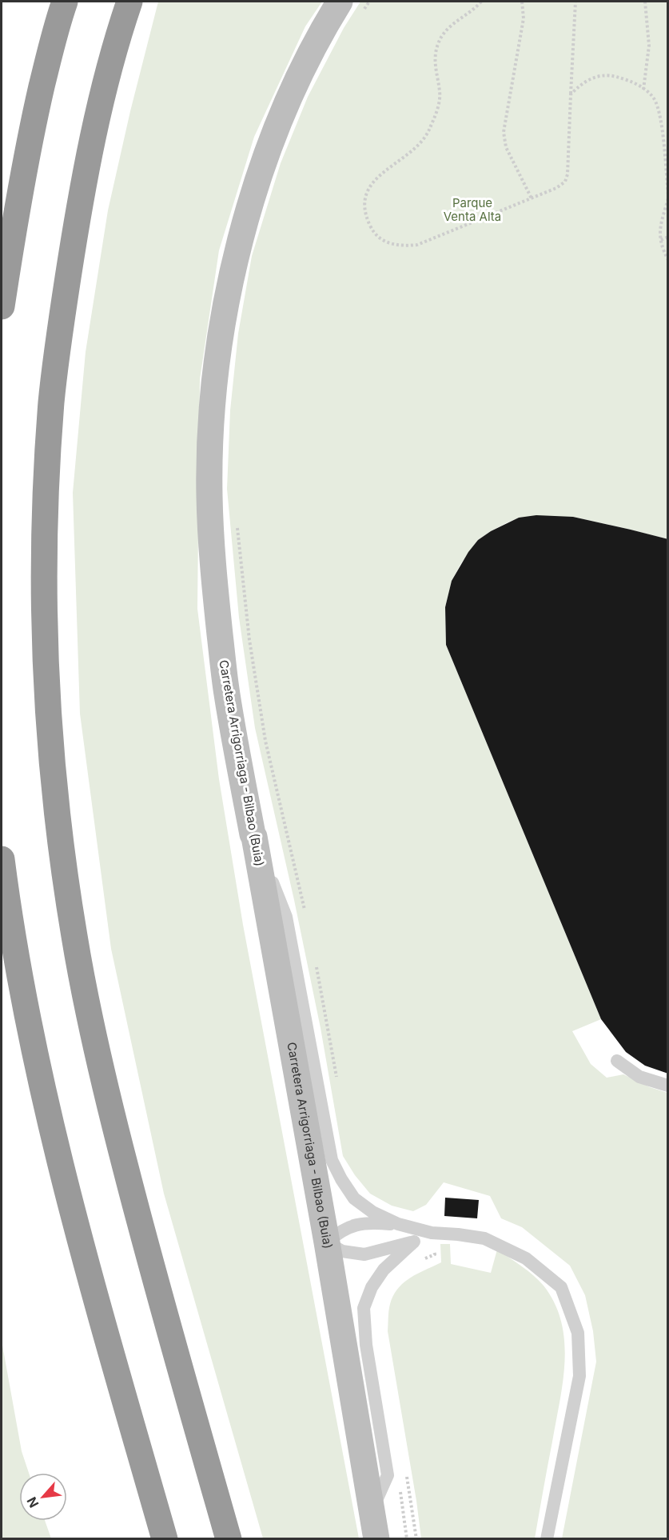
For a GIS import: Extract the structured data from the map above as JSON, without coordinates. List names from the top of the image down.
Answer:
{
  "streets": {
    "street": ["Carretera Arrigorriaga - Bilbao (Buia)"]
  },
  "parks": ["Parque Venta Alta"],
  "north": "bottom left"
}
